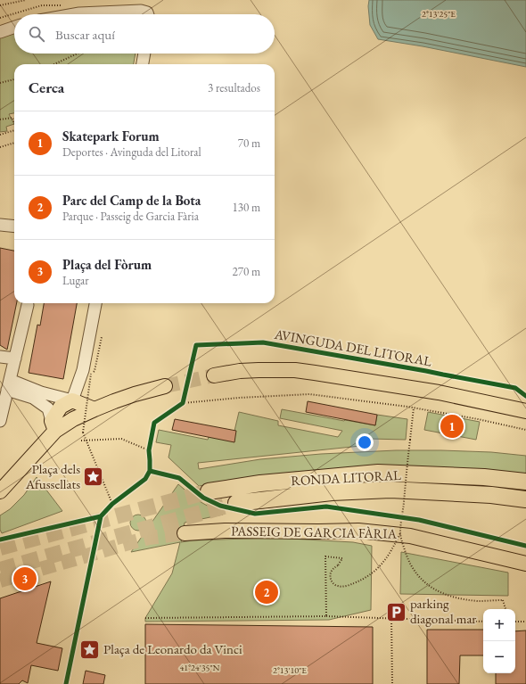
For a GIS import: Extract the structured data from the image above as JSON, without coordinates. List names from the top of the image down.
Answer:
{
  "streets": {
    "highway": ["RONDA LITORAL"],
    "main road": ["PASSEIG DE GARCIA FÀRIA"],
    "cycle path": ["AVINGUDA DEL LITORAL"]
  },
  "places": {
    "place": ["Plaça dels Afussellats", "Plaça de Leonardo da Vinci"],
    "parking": ["parking diagonal mar"]
  },
  "page": {
    "search": "Buscar aquí",
    "heading": ["Cerca", "3 resultados"],
    "list": [
      {
        "mark": "1",
        "name": "Skatepark Forum",
        "note": "Deportes · Avinguda del Litoral",
        "value": "70 m"
      },
      {
        "mark": "2",
        "name": "Parc del Camp de la Bota",
        "note": "Parque · Passeig de Garcia Fària",
        "value": "130 m"
      },
      {
        "mark": "3",
        "name": "Plaça del Fòrum",
        "note": "Lugar",
        "value": "270 m"
      }
    ],
    "pins": ["1", "3", "2"],
    "map_buttons": ["+", "−"]
  },
  "coordinates": ["2°13'25\"E", "41°24'35\"N", "2°13'10\"E"]
}
